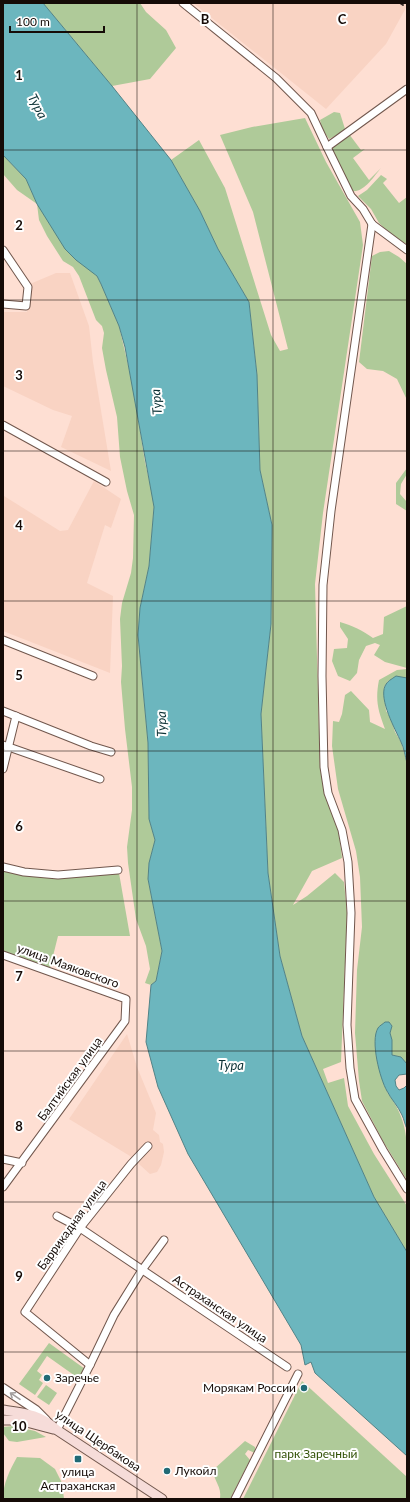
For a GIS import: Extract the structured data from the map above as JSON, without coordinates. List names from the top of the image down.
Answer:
{
  "streets": {
    "main road": ["улица Щербакова"],
    "street": [
      "улица Маяковского",
      "Балтийская улица",
      "Баррикадная улица",
      "Астраханская улица"
    ]
  },
  "crossings": [
    ["улица Маяковского", "Балтийская улица"],
    ["Баррикадная улица", "Астраханская улица"]
  ],
  "water": ["Тура"],
  "parks": ["парк Заречный"],
  "places": {
    "other": ["Заречье", "Морякам России", "Лукойл"],
    "transit": ["улица Астраханская"]
  },
  "scale_bar": "100 m",
  "grid": {
    "columns": ["B", "C"],
    "rows": [
      "1",
      "2",
      "3",
      "4",
      "5",
      "6",
      "7",
      "8",
      "9",
      "10"
    ]
  }
}
